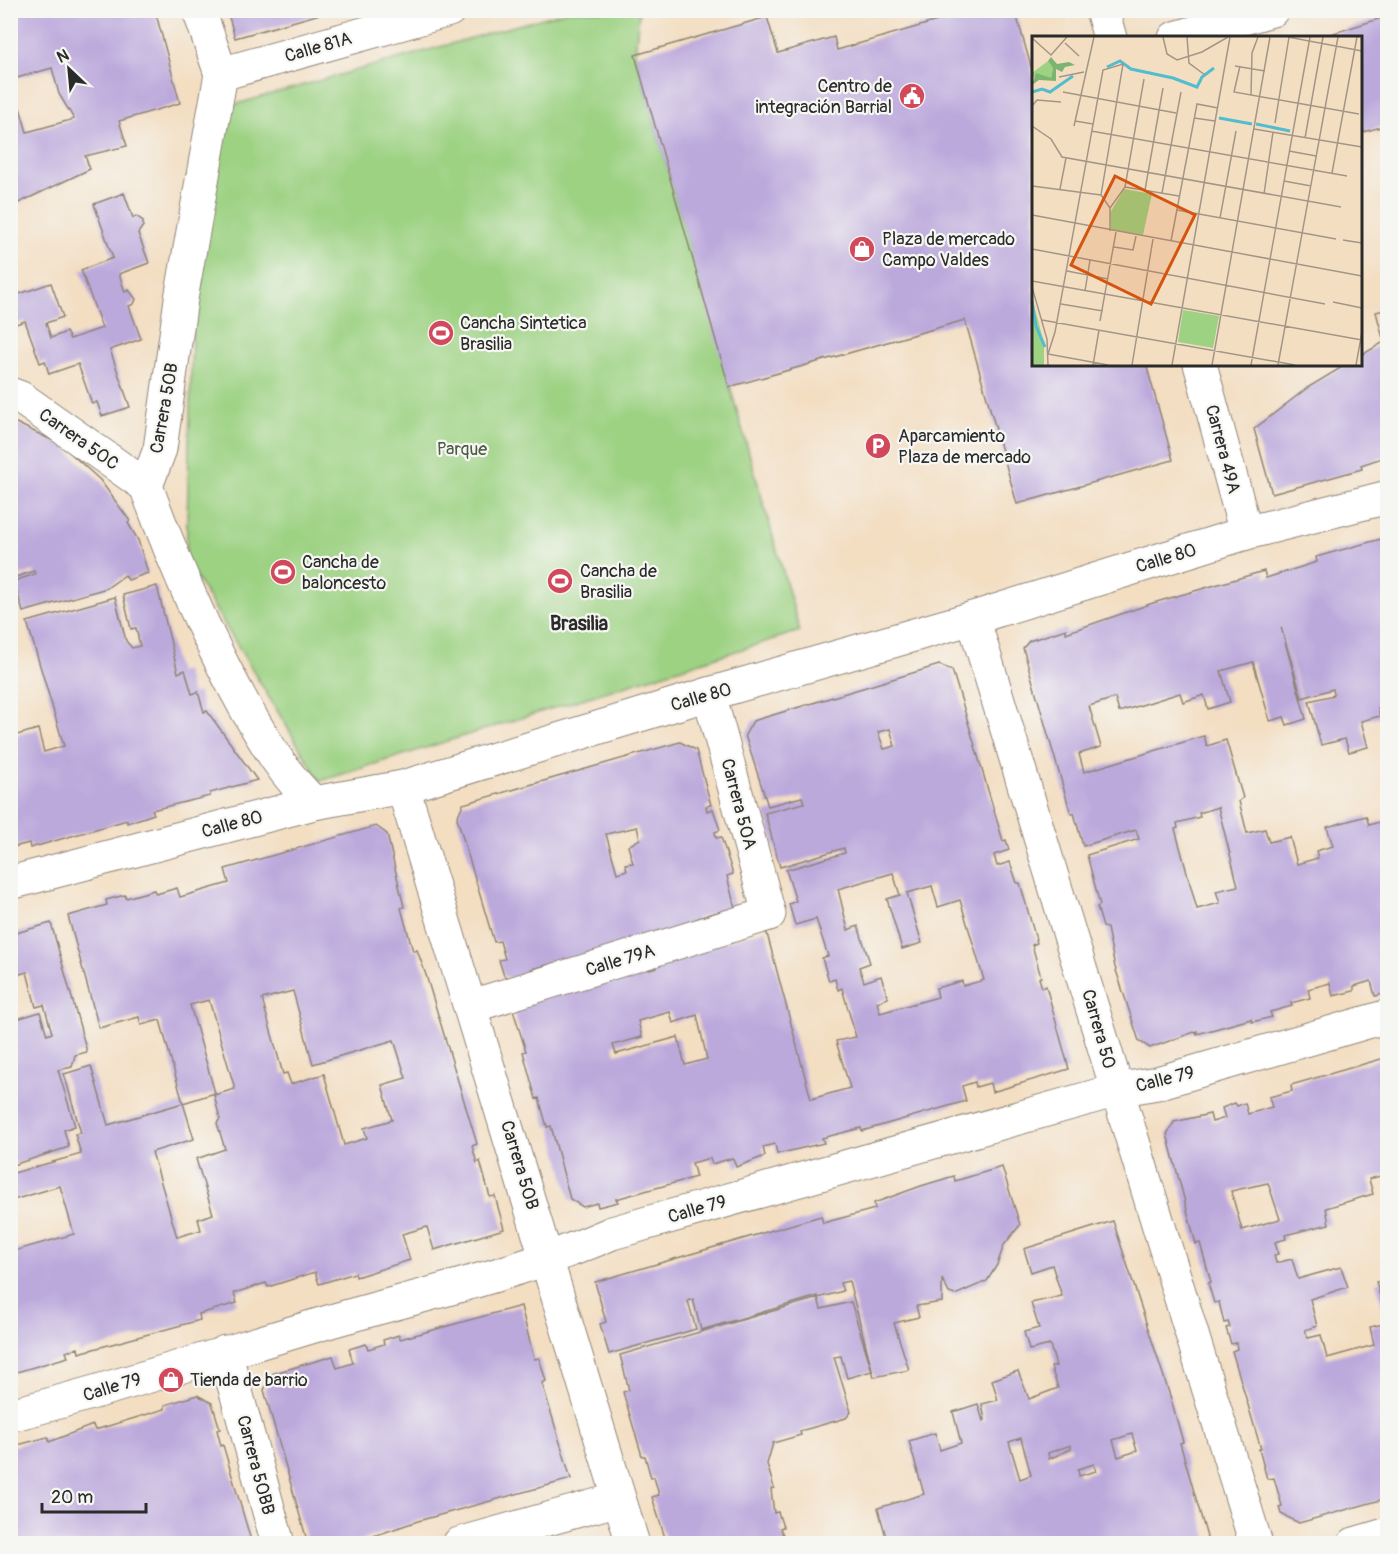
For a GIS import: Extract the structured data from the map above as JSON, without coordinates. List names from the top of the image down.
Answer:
{
  "streets": {
    "street": [
      "Calle 81A",
      "Carrera 50B",
      "Carrera 50C",
      "Carrera 49A",
      "Calle 80",
      "Carrera 50A",
      "Calle 79A",
      "Carrera 50",
      "Calle 79",
      "Carrera 50BB"
    ]
  },
  "crossings": [
    ["Calle 81A", "Carrera 50B"],
    ["Carrera 50B", "Carrera 50C"],
    ["Carrera 50B", "Calle 80"],
    ["Carrera 50B", "Calle 79A"],
    ["Carrera 50B", "Calle 79"],
    ["Carrera 49A", "Calle 80"],
    ["Calle 80", "Carrera 50A"],
    ["Calle 80", "Carrera 50"],
    ["Carrera 50A", "Calle 79A"],
    ["Carrera 50", "Calle 79"],
    ["Calle 79", "Carrera 50BB"]
  ],
  "districts": ["Brasilia"],
  "parks": ["Parque"],
  "places": {
    "public building": ["Centro de integración Barrial"],
    "shop": ["Plaza de mercado Campo Valdes", "Tienda de barrio"],
    "sports": ["Cancha Sintetica Brasilia", "Cancha de baloncesto", "Cancha de Brasilia"],
    "parking": ["Aparcamiento Plaza de mercado"]
  },
  "scale_bar": "20 m",
  "north": "top left"
}
